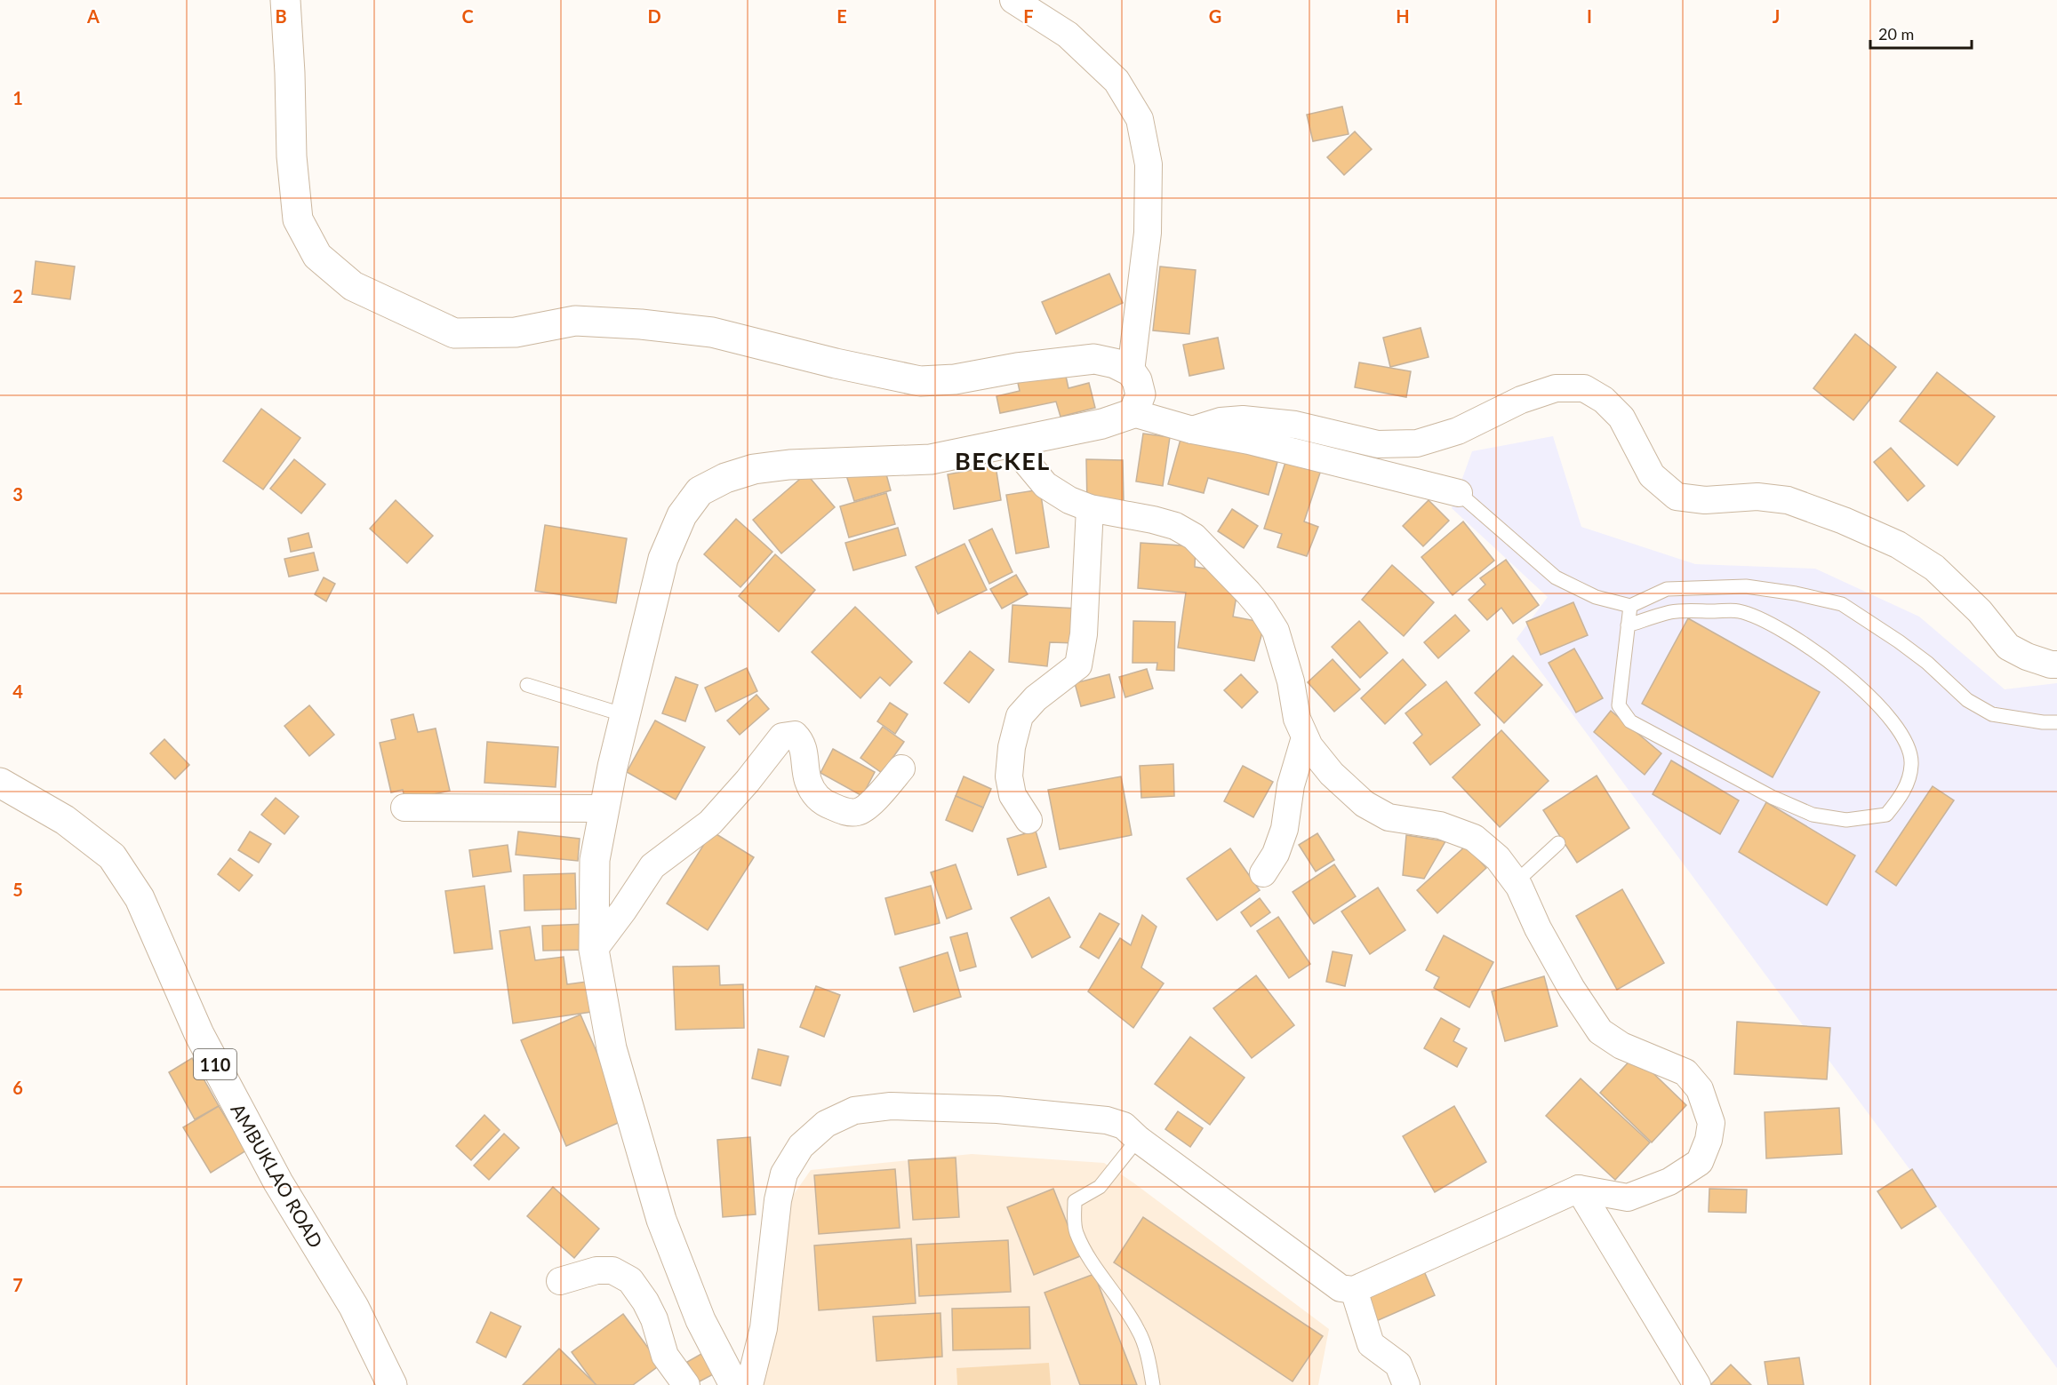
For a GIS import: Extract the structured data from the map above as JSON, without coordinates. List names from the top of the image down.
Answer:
{
  "streets": {
    "street": ["110", "AMBUKLAO ROAD"]
  },
  "districts": ["BECKEL"],
  "scale_bar": "20 m",
  "grid": {
    "columns": [
      "A",
      "B",
      "C",
      "D",
      "E",
      "F",
      "G",
      "H",
      "I",
      "J"
    ],
    "rows": [
      "1",
      "2",
      "3",
      "4",
      "5",
      "6",
      "7"
    ]
  }
}
